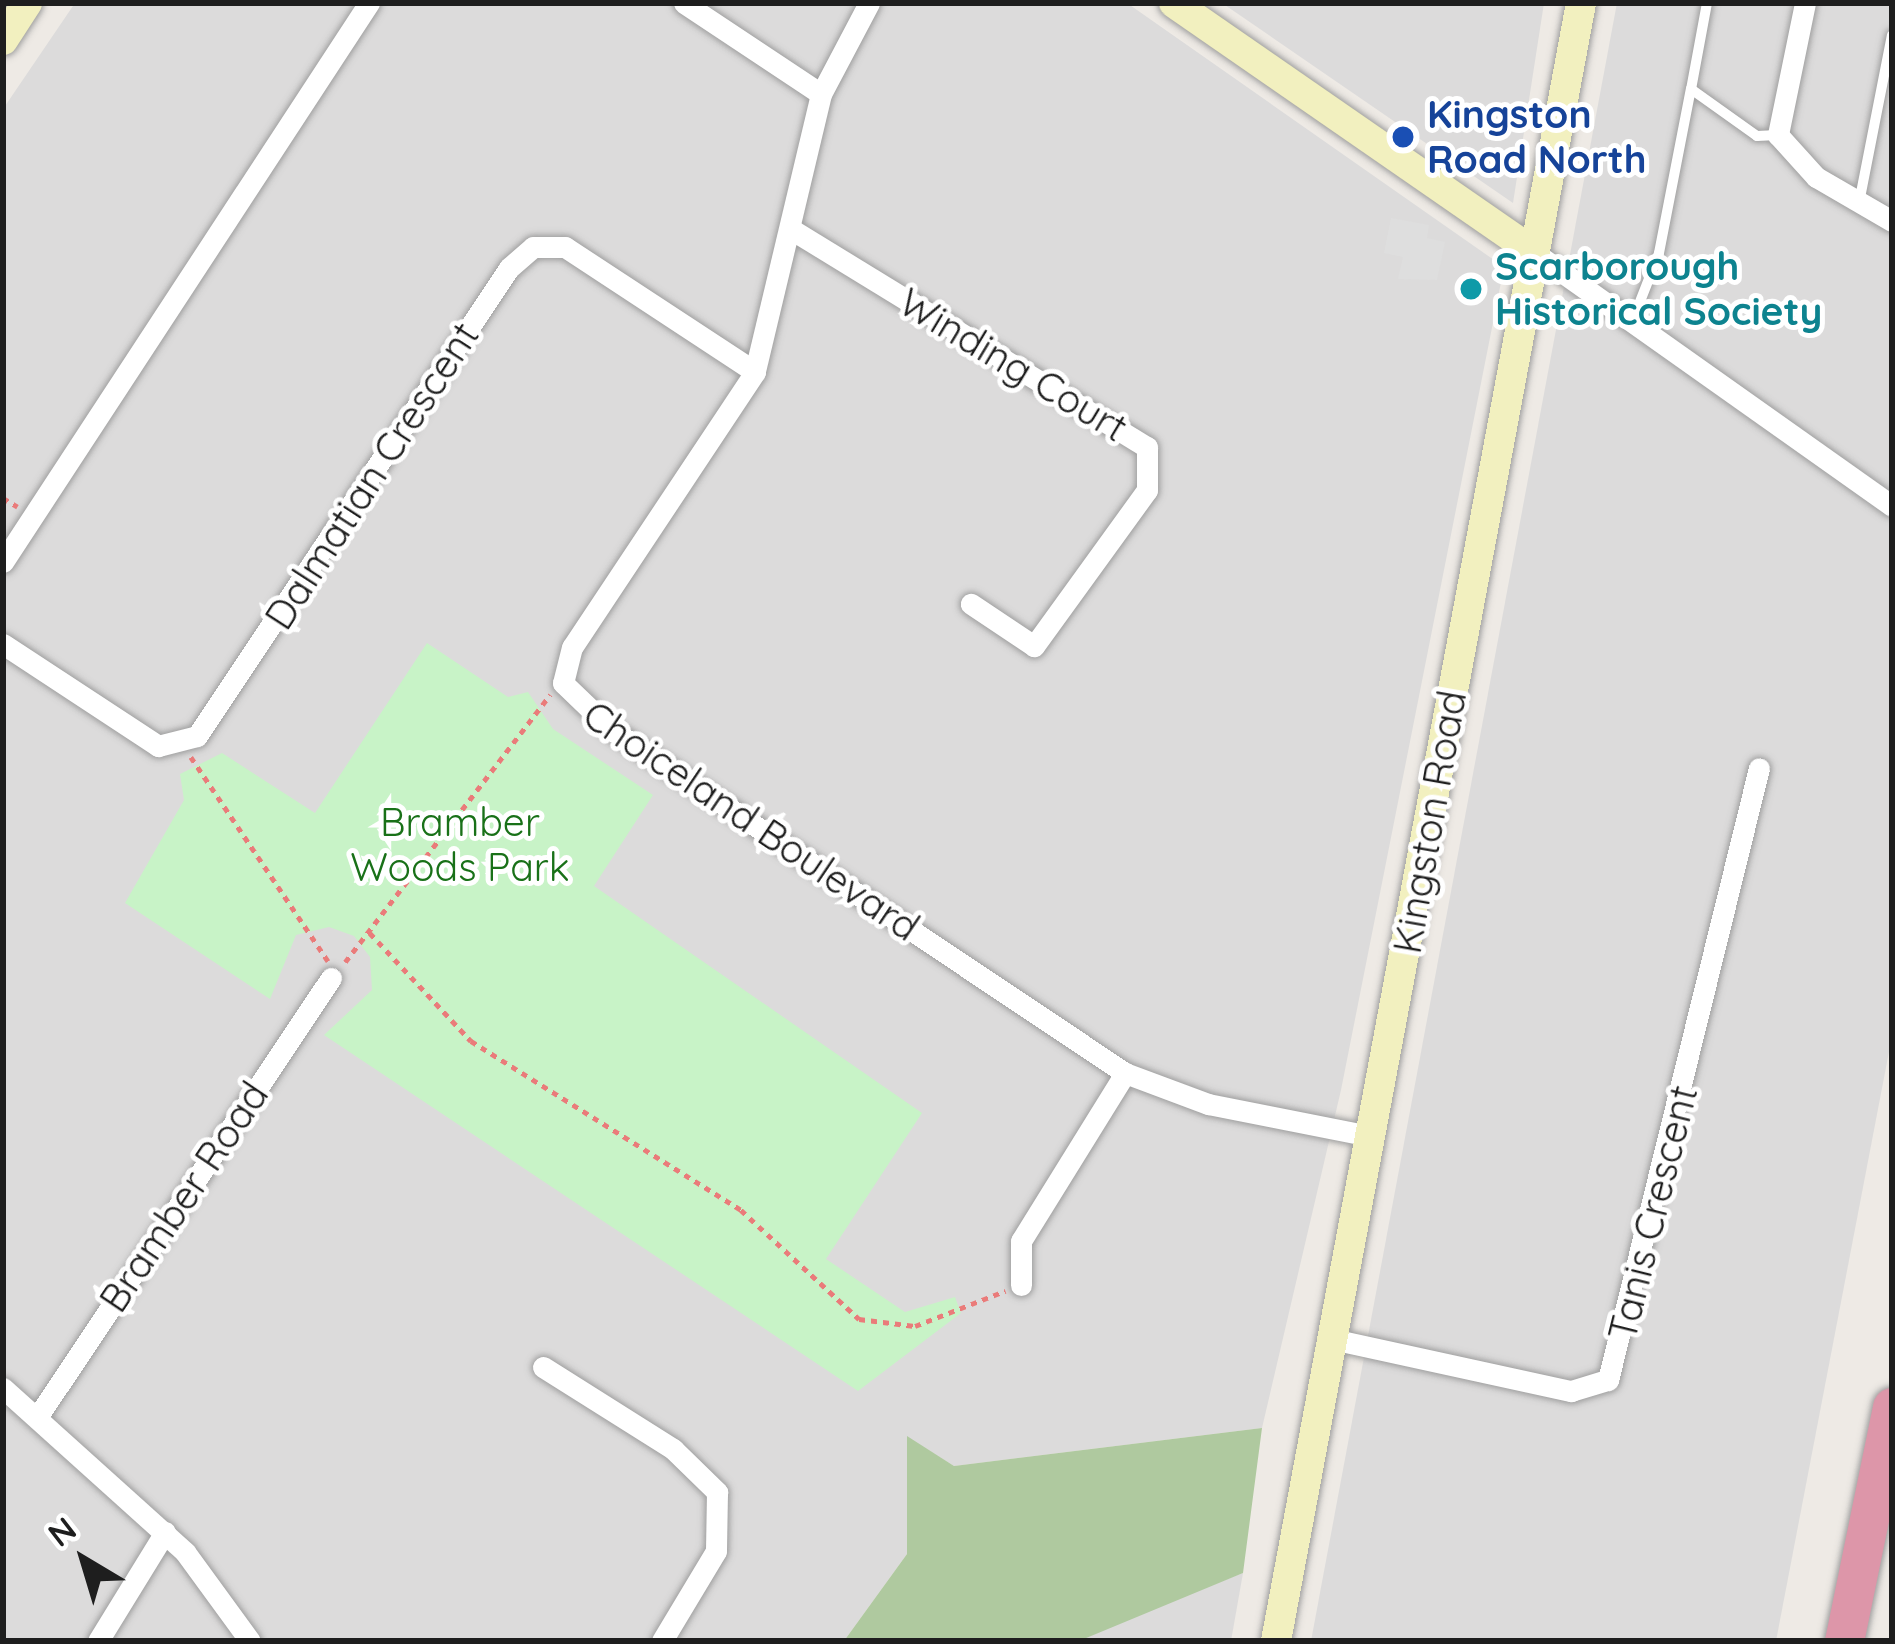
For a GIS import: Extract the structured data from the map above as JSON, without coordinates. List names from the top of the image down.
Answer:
{
  "streets": {
    "street": [
      "Winding Court",
      "Dalmatian Crescent",
      "Choiceland Boulevard",
      "Kingston Road",
      "Bramber Road",
      "Tanis Crescent"
    ]
  },
  "crossings": [
    ["Winding Court", "Choiceland Boulevard"],
    ["Dalmatian Crescent", "Choiceland Boulevard"],
    ["Choiceland Boulevard", "Kingston Road"],
    ["Kingston Road", "Tanis Crescent"]
  ],
  "parks": ["Bramber Woods Park"],
  "places": ["Kingston Road North", "Scarborough Historical Society"],
  "north": "top left"
}
